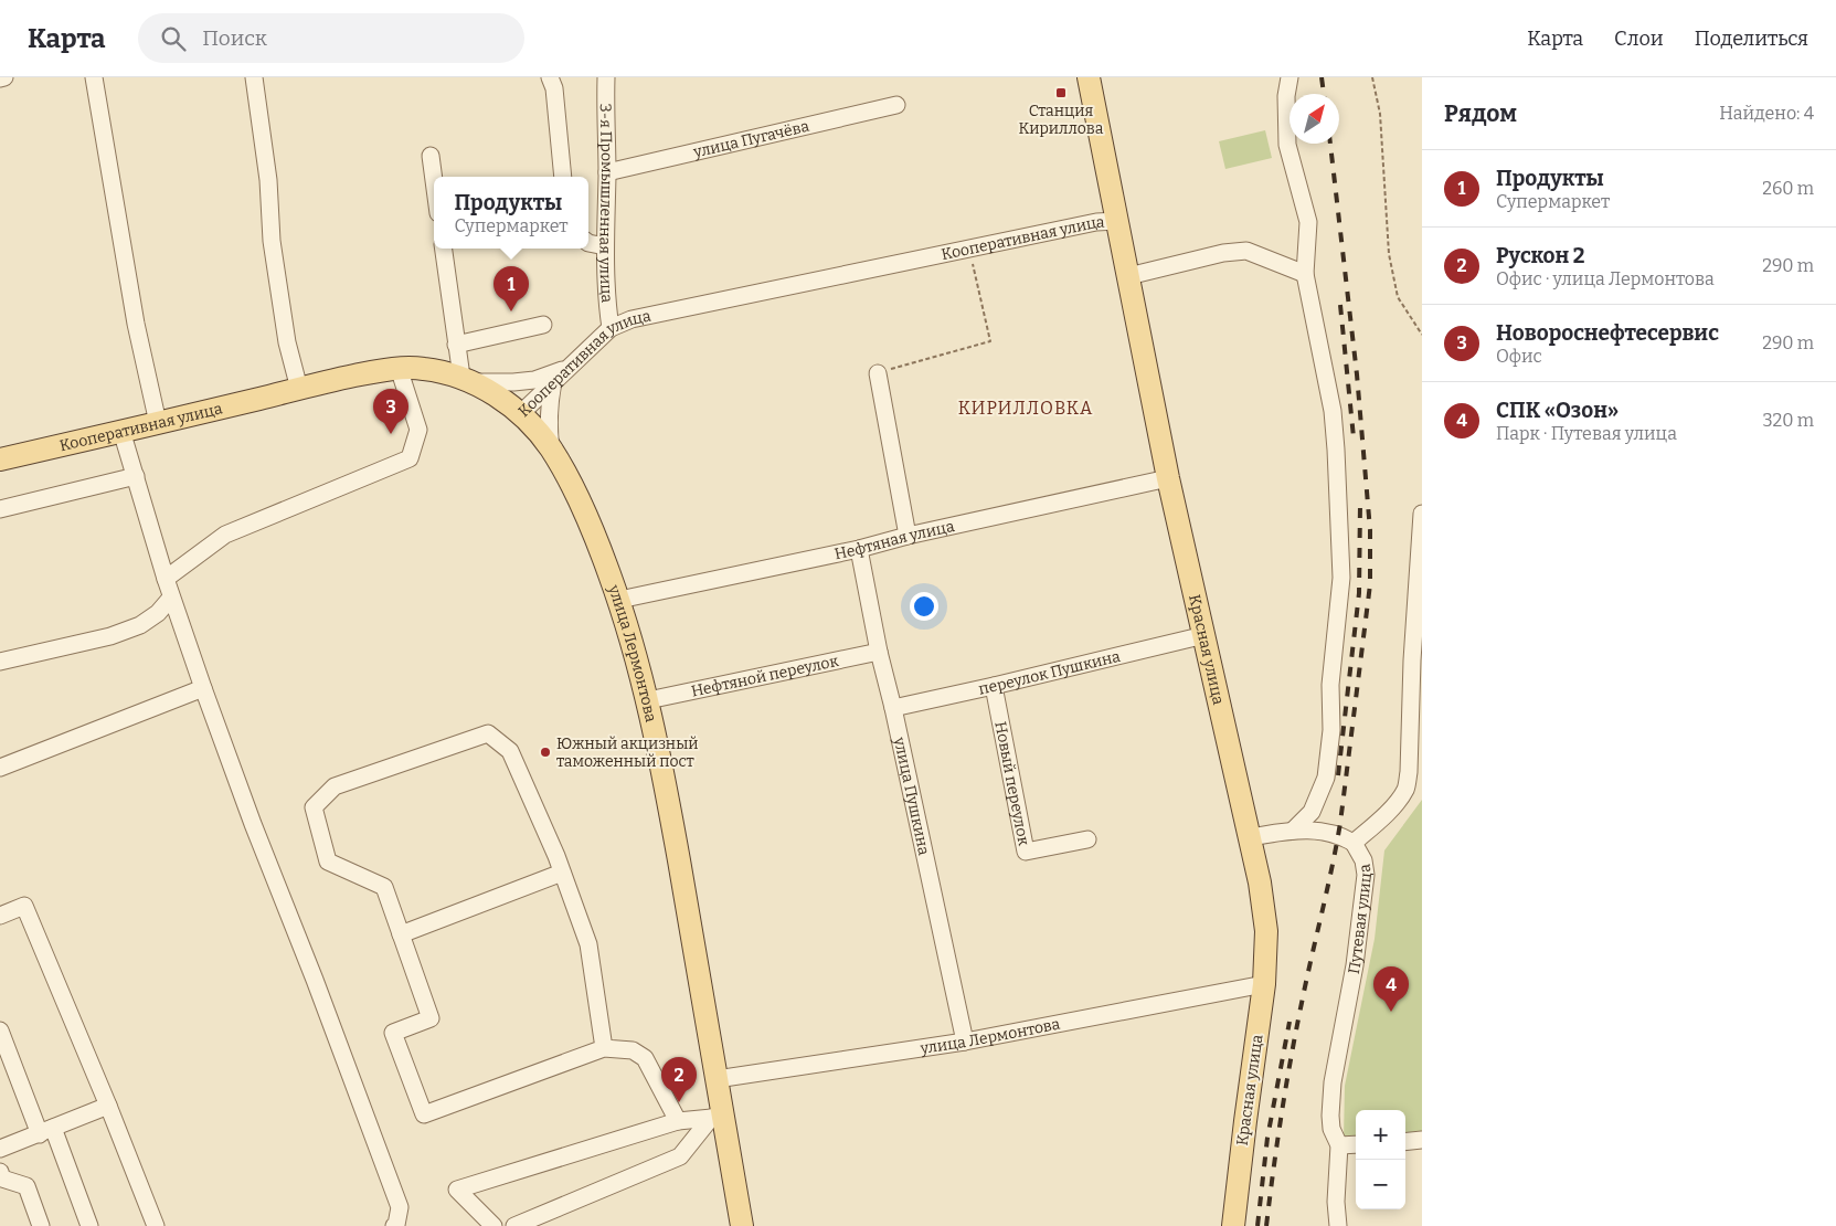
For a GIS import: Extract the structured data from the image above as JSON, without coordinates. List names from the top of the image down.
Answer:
{
  "streets": {
    "main road": ["Кооперативная улица", "Красная улица", "улица Лермонтова"],
    "street": [
      "улица Пугачёва",
      "3-я Промышленная улица",
      "Нефтяная улица",
      "переулок Пушкина",
      "Нефтяной переулок",
      "Новый переулок",
      "улица Пушкина",
      "Путевая улица"
    ]
  },
  "crossings": [
    ["улица Пугачёва", "3-я Промышленная улица"],
    ["3-я Промышленная улица", "Кооперативная улица"],
    ["Кооперативная улица", "Красная улица"],
    ["Кооперативная улица", "улица Лермонтова"],
    ["Нефтяная улица", "Красная улица"],
    ["Нефтяная улица", "улица Лермонтова"],
    ["Нефтяная улица", "улица Пушкина"],
    ["Красная улица", "улица Лермонтова"],
    ["Красная улица", "переулок Пушкина"],
    ["улица Лермонтова", "Нефтяной переулок"],
    ["улица Лермонтова", "улица Пушкина"],
    ["переулок Пушкина", "Новый переулок"],
    ["переулок Пушкина", "улица Пушкина"],
    ["Нефтяной переулок", "улица Пушкина"]
  ],
  "districts": ["КИРИЛЛОВКА"],
  "places": {
    "transit": ["Станция Кириллова"],
    "other": ["Южный акцизный таможенный пост"]
  },
  "north": "top right",
  "page": {
    "header": "Карта",
    "search": "Поиск",
    "nav": ["Карта", "Слои", "Поделиться"],
    "heading": ["Рядом", "Найдено: 4"],
    "list": [
      {
        "mark": "1",
        "name": "Продукты",
        "note": "Супермаркет",
        "value": "260 m"
      },
      {
        "mark": "2",
        "name": "Рускон 2",
        "note": "Офис · улица Лермонтова",
        "value": "290 m"
      },
      {
        "mark": "3",
        "name": "Новороснефтесервис",
        "note": "Офис",
        "value": "290 m"
      },
      {
        "mark": "4",
        "name": "СПК «Озон»",
        "note": "Парк · Путевая улица",
        "value": "320 m"
      }
    ],
    "popup": ["Продукты", "Супермаркет"],
    "pins": [
      "1",
      "3",
      "4",
      "2"
    ],
    "map_buttons": ["+", "−"]
  }
}
